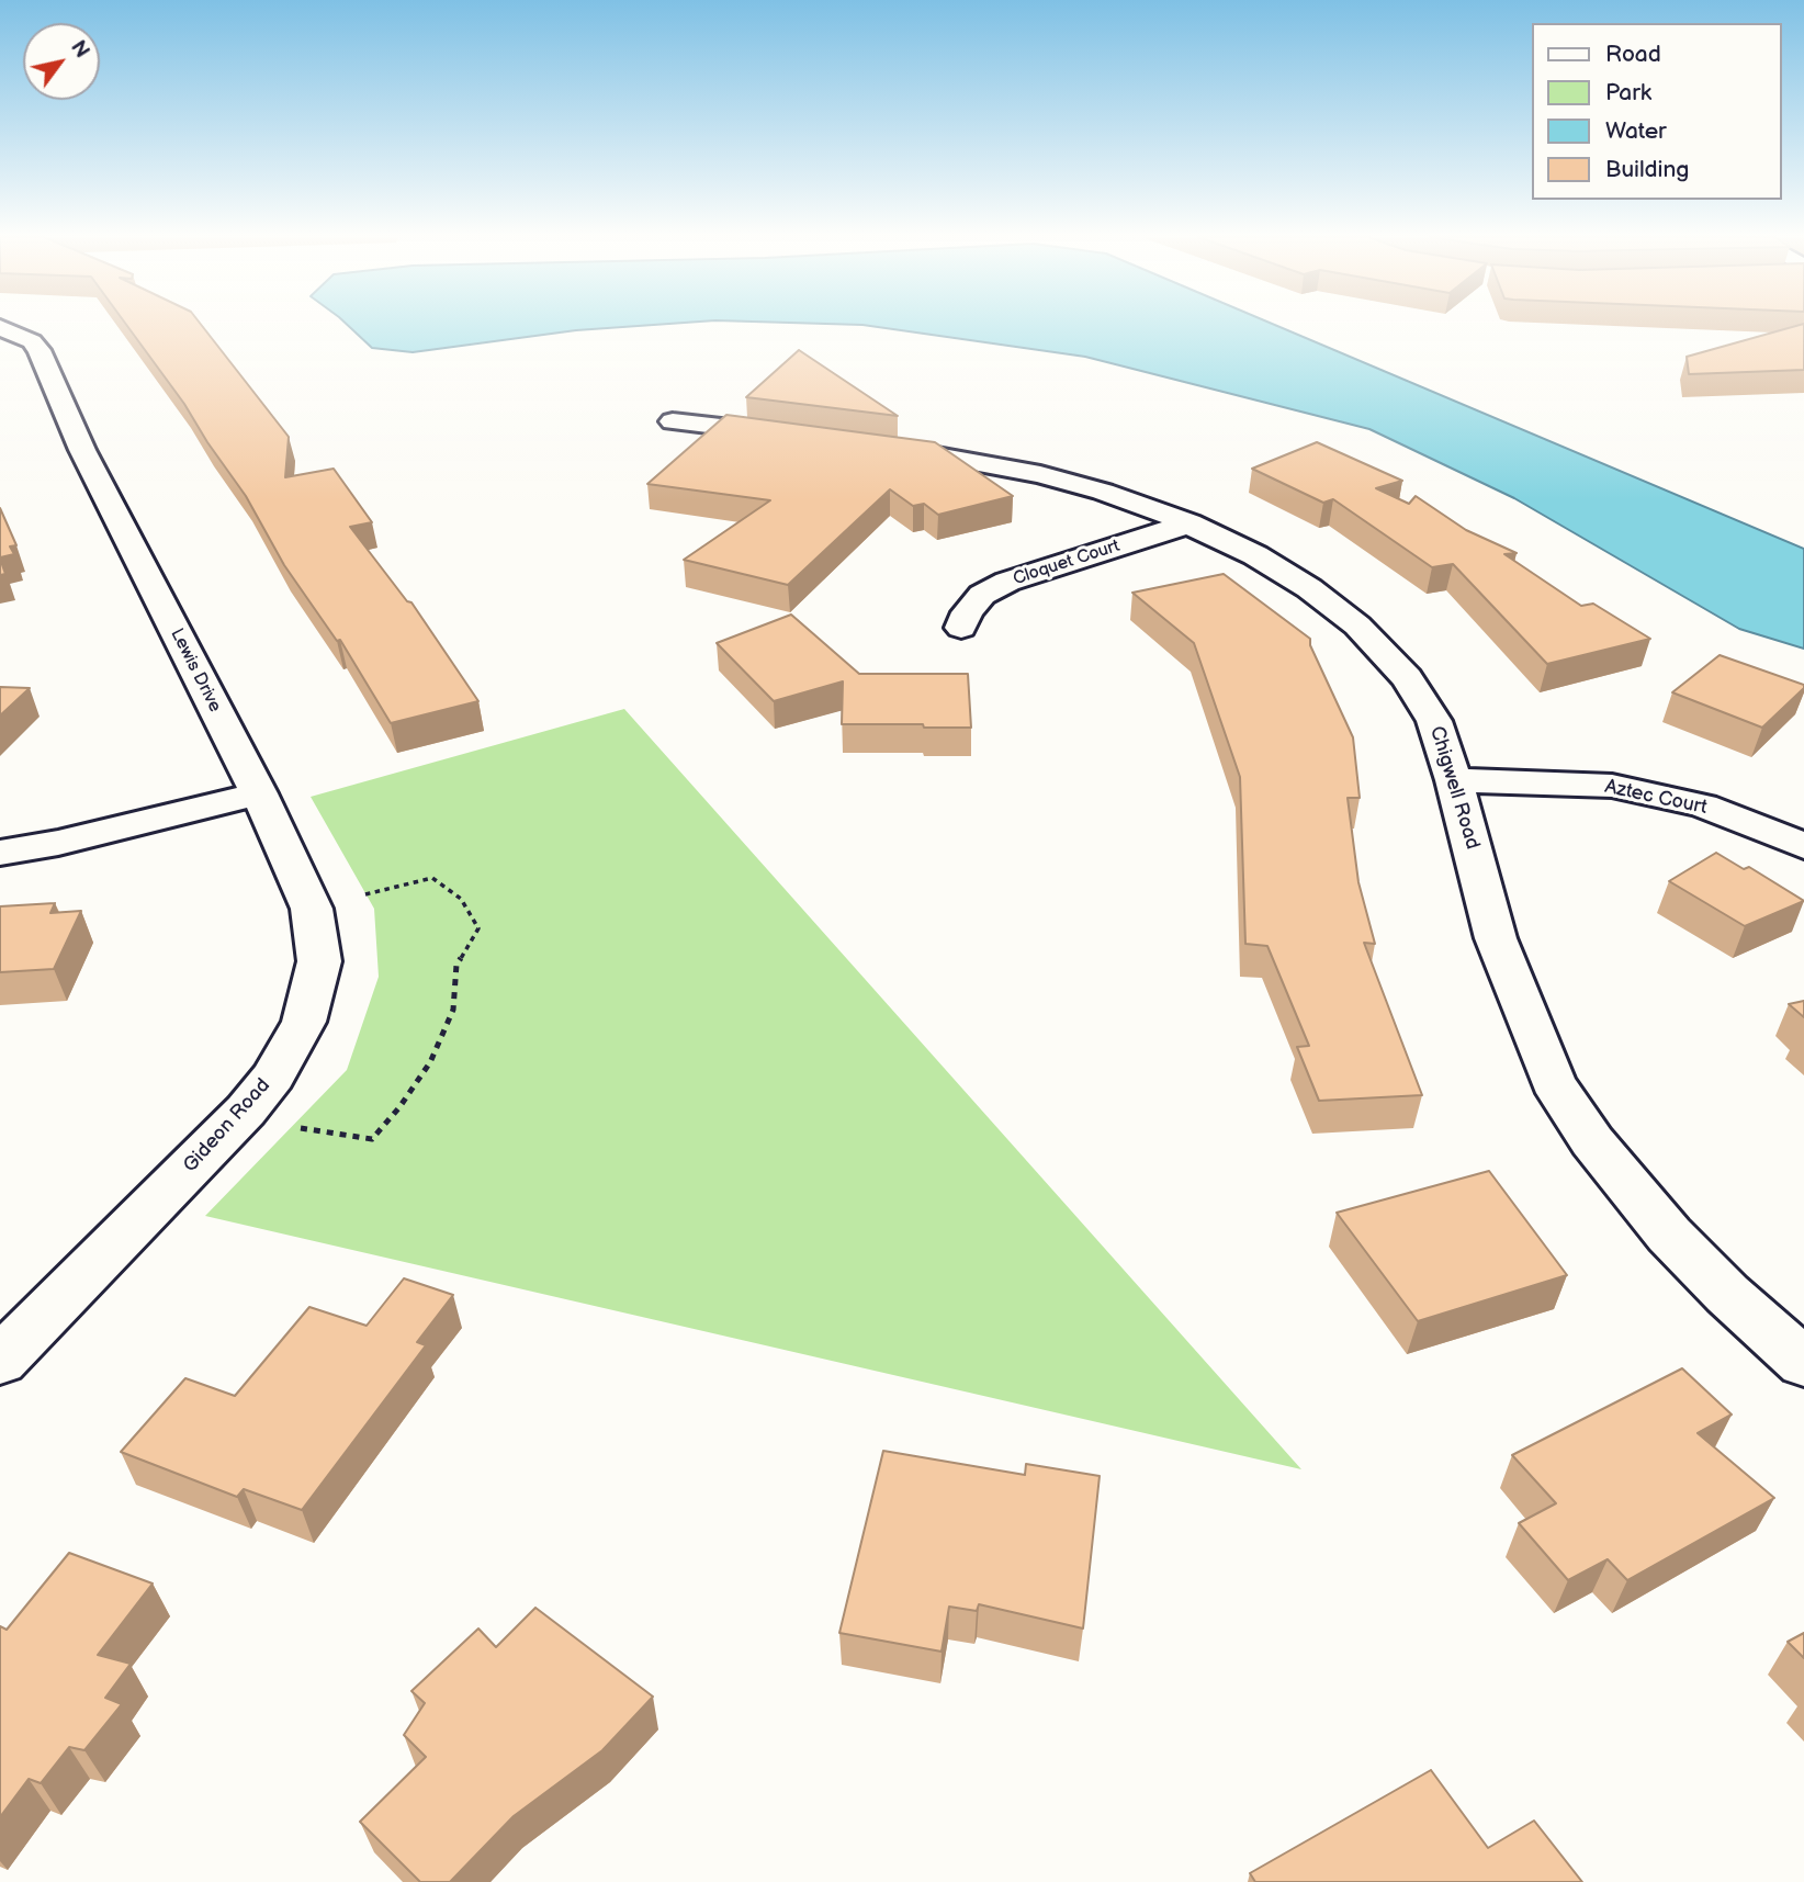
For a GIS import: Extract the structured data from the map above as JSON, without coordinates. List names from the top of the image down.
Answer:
{
  "streets": {
    "street": [
      "Cloquet Court",
      "Lewis Drive",
      "Chigwell Road",
      "Aztec Court",
      "Gideon Road"
    ]
  },
  "crossings": [
    ["Cloquet Court", "Chigwell Road"],
    ["Lewis Drive", "Gideon Road"],
    ["Chigwell Road", "Aztec Court"]
  ],
  "legend": [
    "Road",
    "Park",
    "Water",
    "Building"
  ],
  "north": "top right"
}
